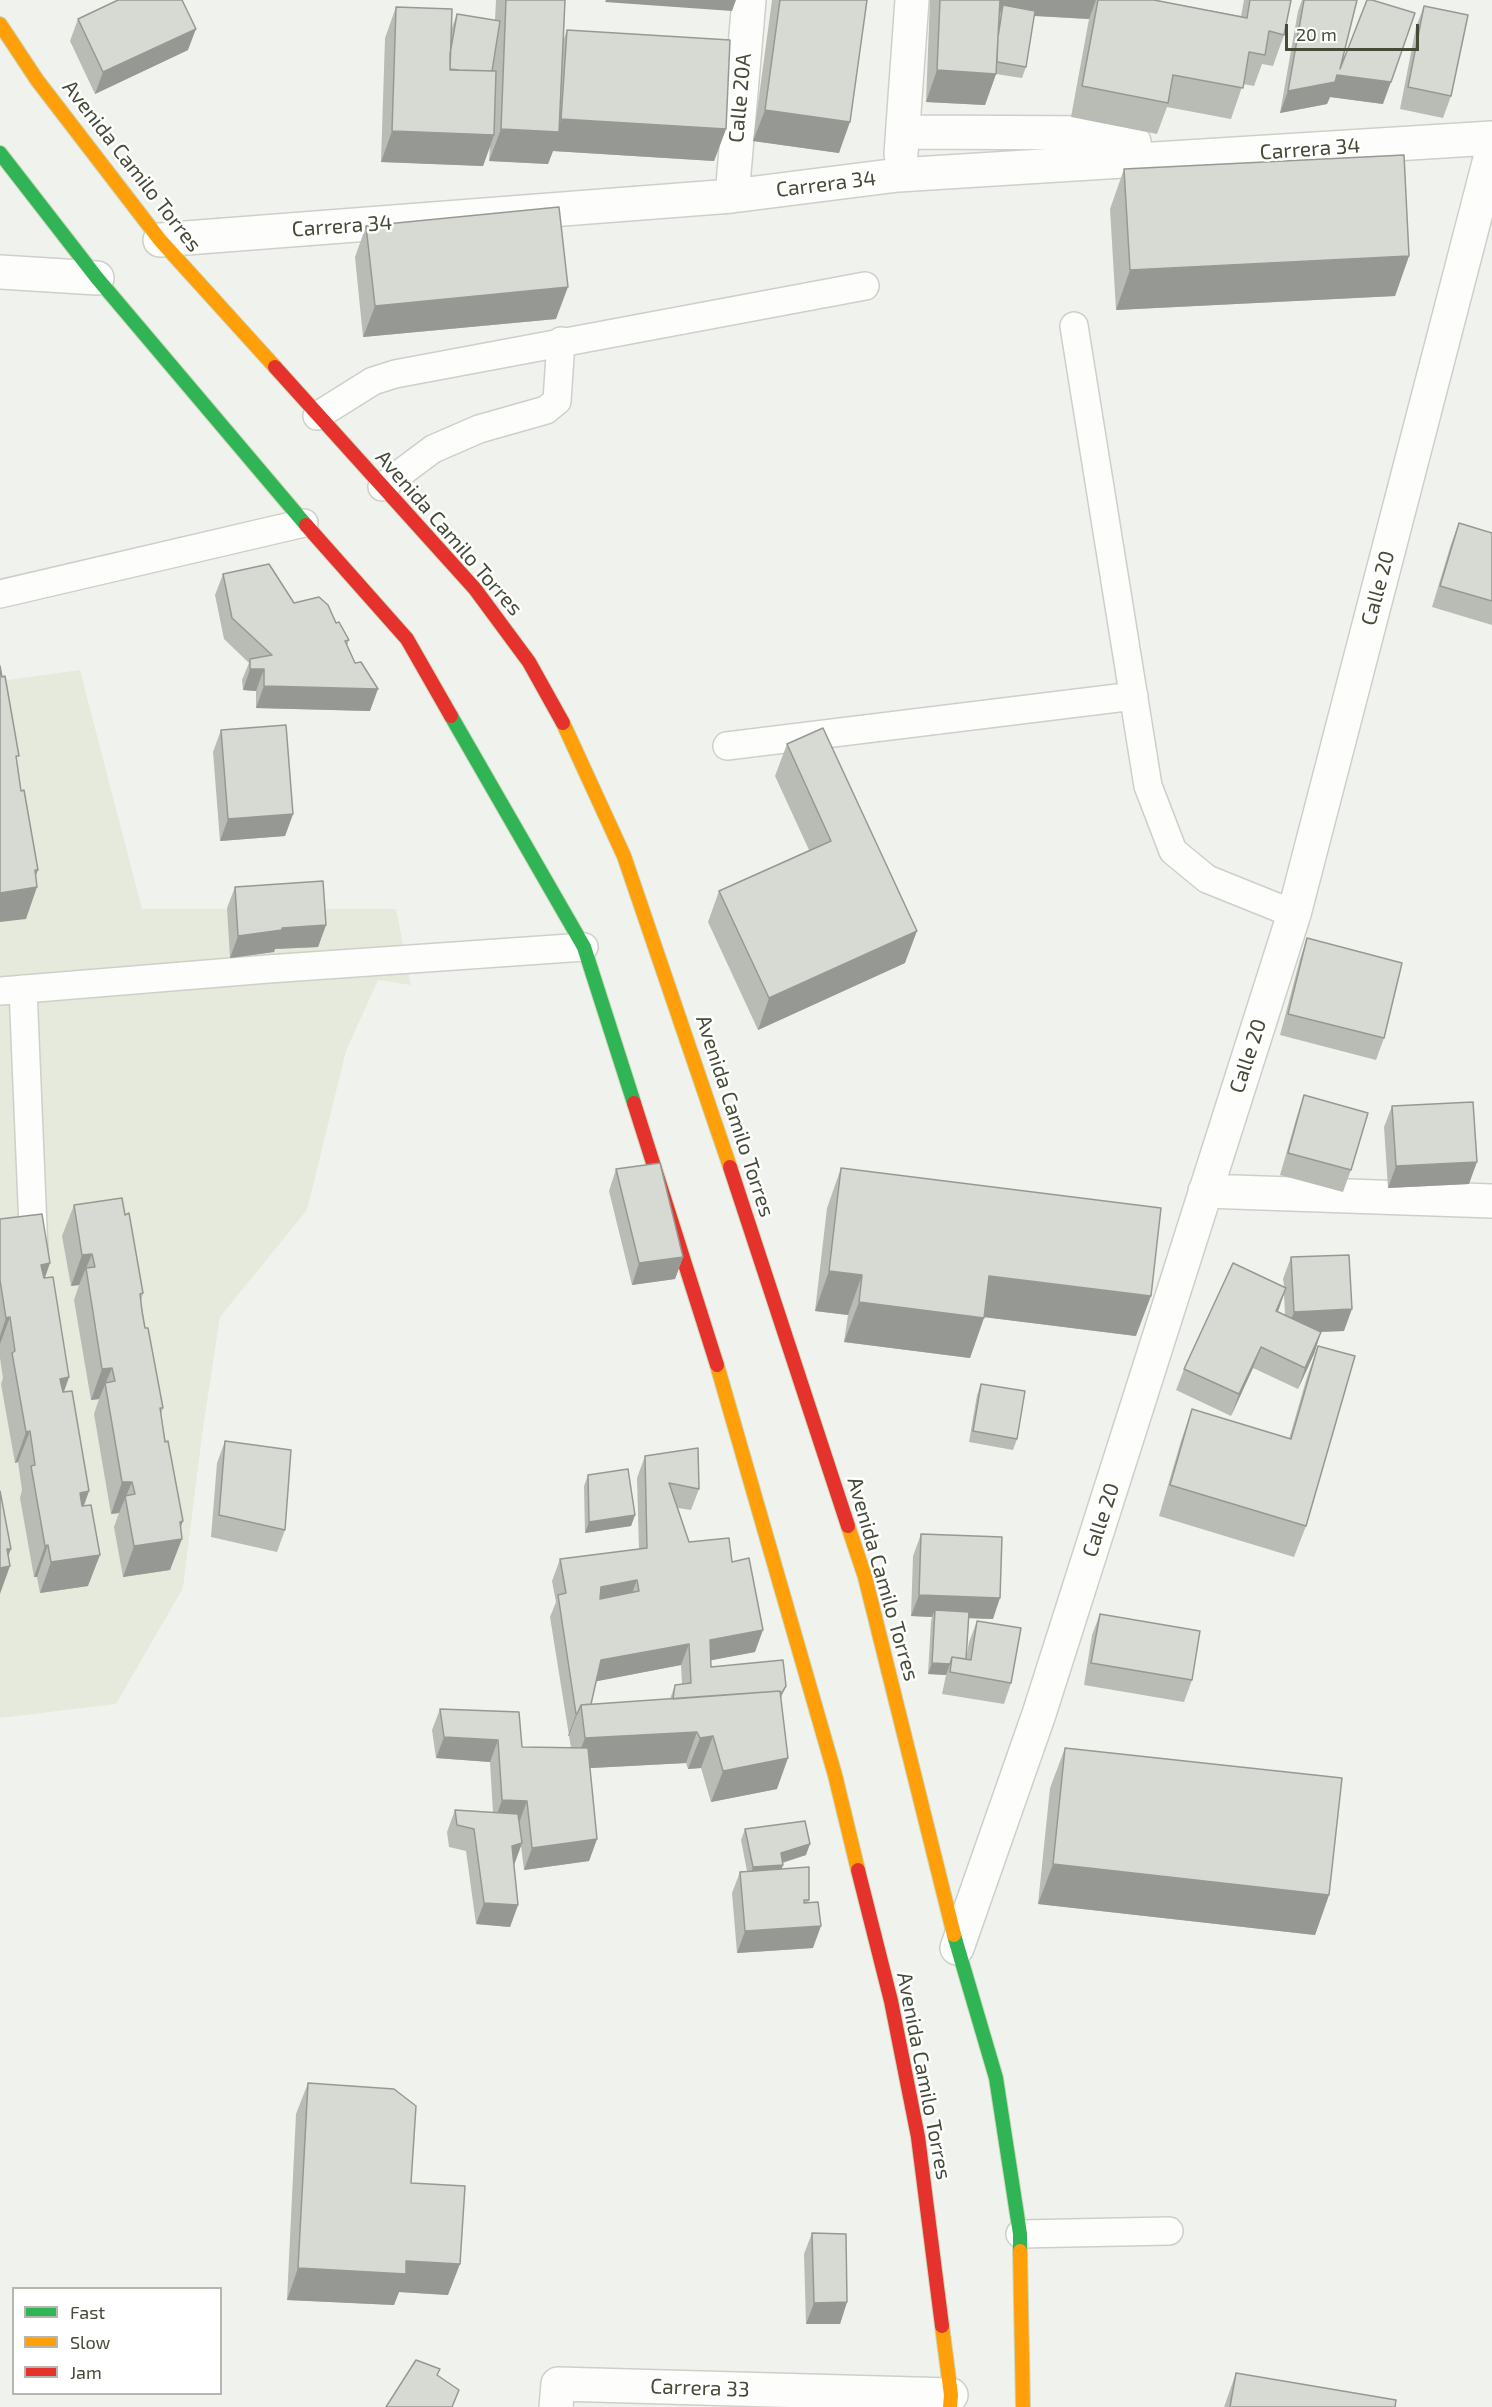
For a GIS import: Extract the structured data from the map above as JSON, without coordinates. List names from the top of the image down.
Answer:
{
  "streets": {
    "main road": ["Avenida Camilo Torres"],
    "street": [
      "Calle 20A",
      "Carrera 34",
      "Calle 20",
      "Carrera 33"
    ]
  },
  "crossings": [
    ["Calle 20A", "Carrera 34"],
    ["Carrera 34", "Avenida Camilo Torres"],
    ["Avenida Camilo Torres", "Calle 20"],
    ["Avenida Camilo Torres", "Carrera 33"]
  ],
  "legend": ["Fast", "Slow", "Jam"],
  "scale_bar": "20 m"
}
